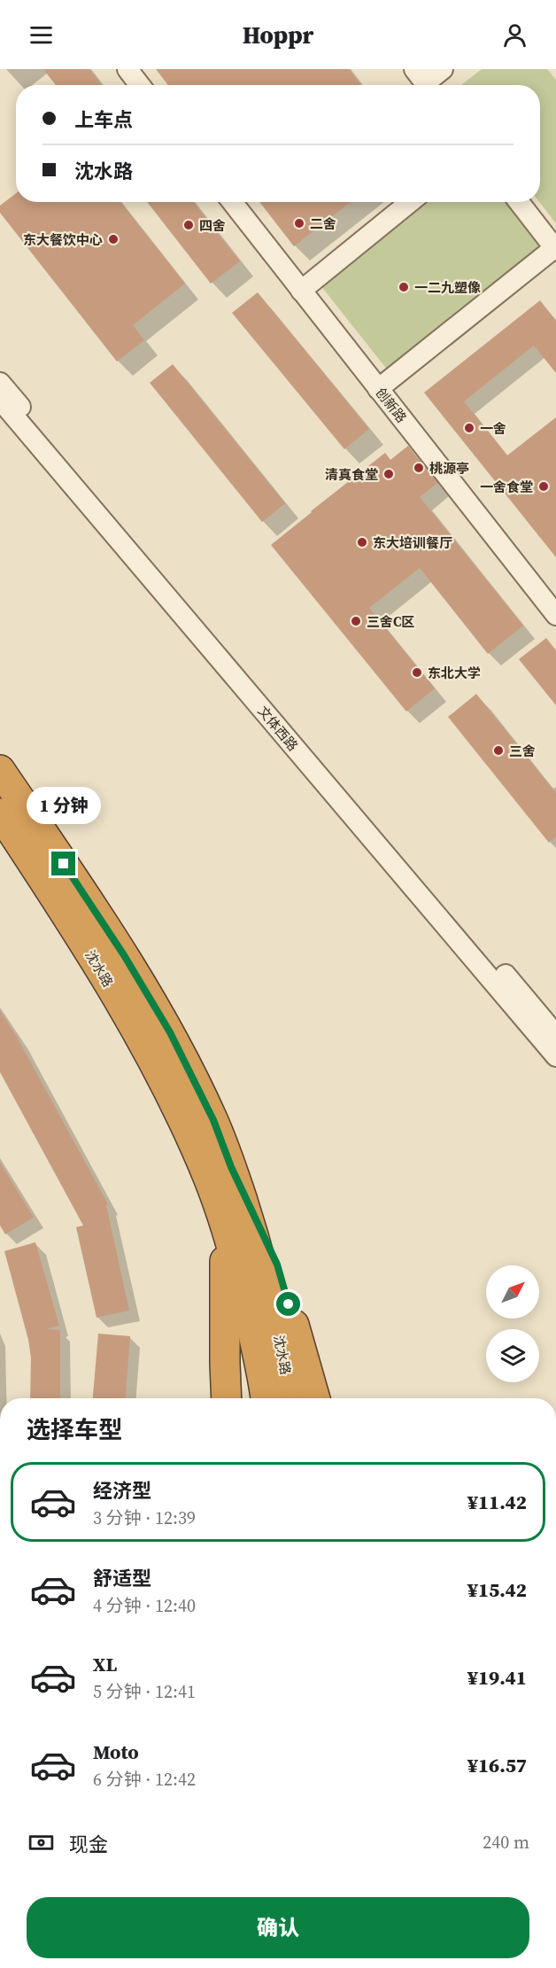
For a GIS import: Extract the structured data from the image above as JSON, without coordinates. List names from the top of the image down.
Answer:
{
  "streets": {
    "highway": ["沈水路"],
    "street": ["创新路", "文体西路"]
  },
  "places": [
    "二舍",
    "四舍",
    "东大餐饮中心",
    "一二九塑像",
    "一舍",
    "桃源亭",
    "清真食堂",
    "一舍食堂",
    "东大培训餐厅",
    "三舍C区",
    "东北大学",
    "三舍"
  ],
  "north": "top right",
  "page": {
    "header": "Hoppr",
    "banner": ["上车点", "沈水路"],
    "bubble": "1 分钟",
    "heading": "选择车型",
    "list": [
      {
        "name": "经济型",
        "note": "3 分钟 · 12:39",
        "value": "¥11.42"
      },
      {
        "name": "舒适型",
        "note": "4 分钟 · 12:40",
        "value": "¥15.42"
      },
      {
        "name": "XL",
        "note": "5 分钟 · 12:41",
        "value": "¥19.41"
      },
      {
        "name": "Moto",
        "note": "6 分钟 · 12:42",
        "value": "¥16.57"
      }
    ],
    "pay": ["现金", "240 m"],
    "buttons": "确认"
  }
}
